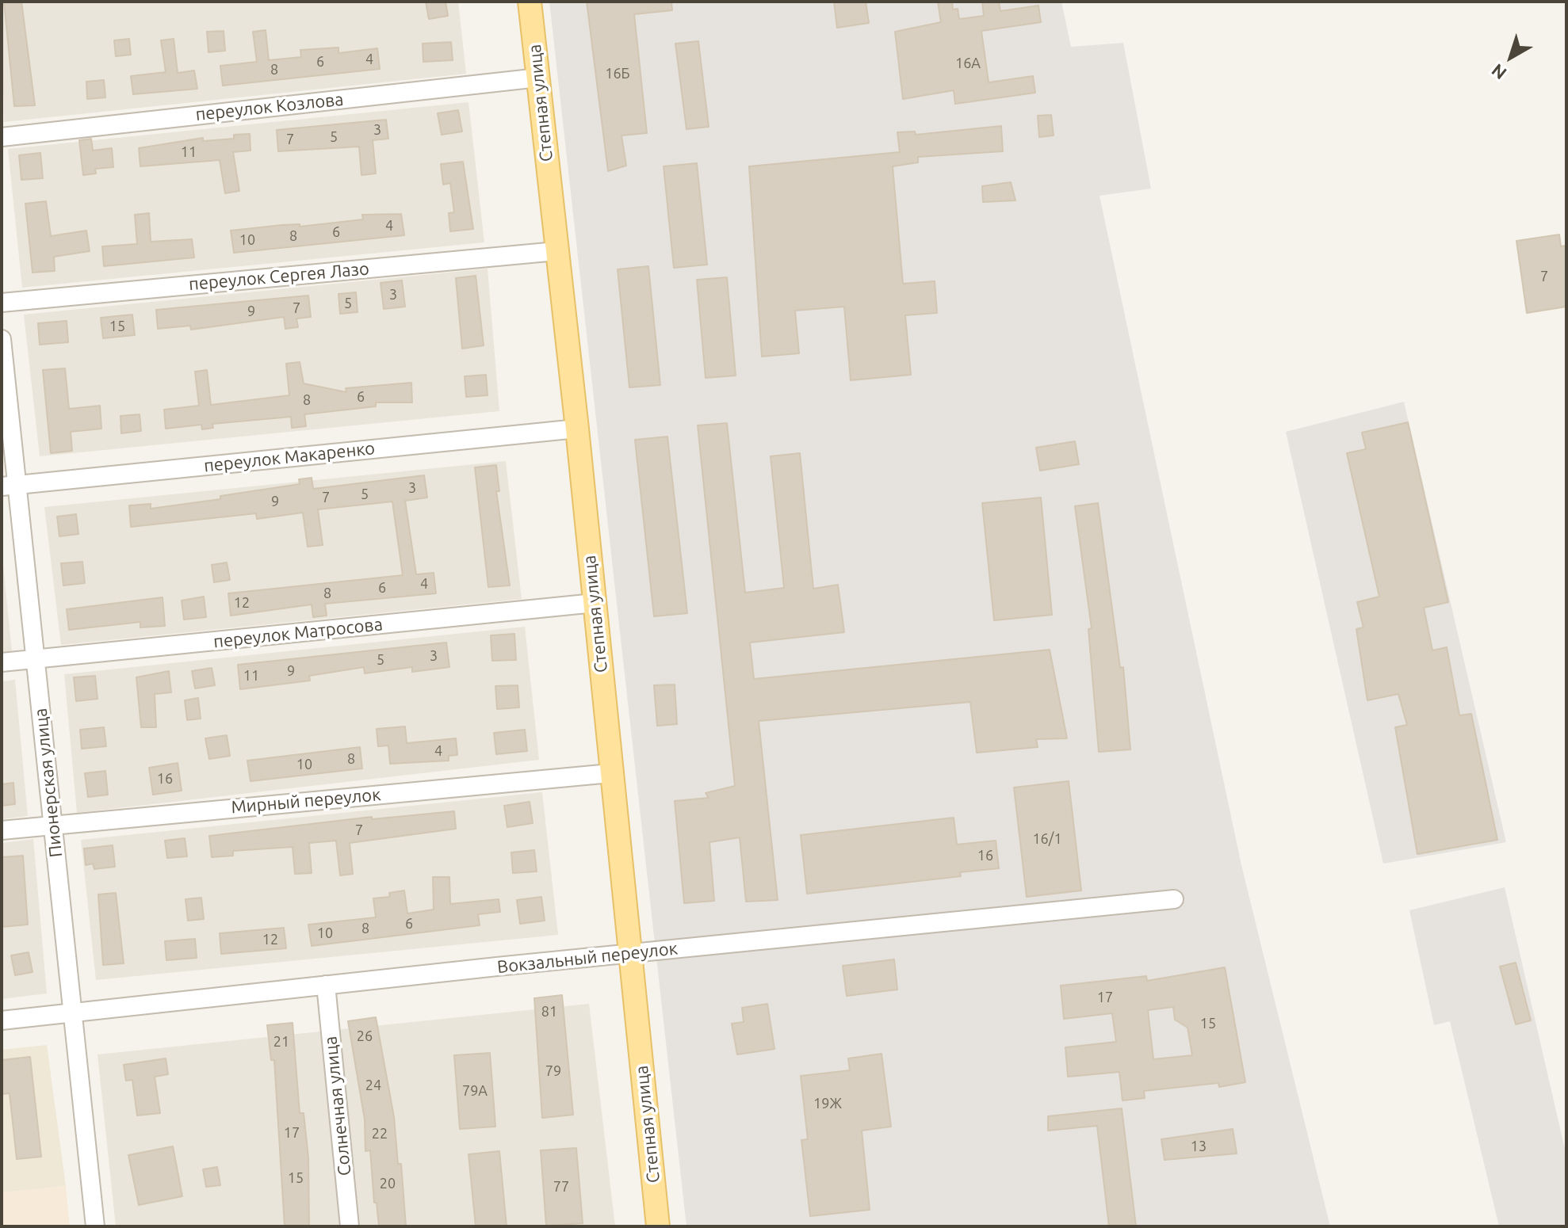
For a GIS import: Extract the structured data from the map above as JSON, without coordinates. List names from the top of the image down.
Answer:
{
  "streets": {
    "main road": ["Степная улица"],
    "street": [
      "переулок Козлова",
      "переулок Сергея Лазо",
      "переулок Макаренко",
      "переулок Матросова",
      "Пионерская улица",
      "Мирный переулок",
      "Вокзальный переулок",
      "Солнечная улица"
    ]
  },
  "crossings": [
    ["Степная улица", "переулок Козлова"],
    ["Степная улица", "переулок Сергея Лазо"],
    ["Степная улица", "переулок Макаренко"],
    ["Степная улица", "переулок Матросова"],
    ["Степная улица", "Мирный переулок"],
    ["Степная улица", "Вокзальный переулок"],
    ["переулок Макаренко", "Пионерская улица"],
    ["переулок Матросова", "Пионерская улица"],
    ["Пионерская улица", "Мирный переулок"],
    ["Пионерская улица", "Вокзальный переулок"],
    ["Вокзальный переулок", "Солнечная улица"]
  ],
  "house_numbers": [
    "4",
    "6",
    "16А",
    "8",
    "16Б",
    "3",
    "5",
    "7",
    "11",
    "4",
    "6",
    "8",
    "10",
    "7",
    "3",
    "5",
    "7",
    "9",
    "15",
    "6",
    "8",
    "3",
    "5",
    "7",
    "9",
    "4",
    "6",
    "8",
    "12",
    "3",
    "5",
    "9",
    "11",
    "4",
    "8",
    "10",
    "16",
    "7",
    "16/1",
    "16",
    "6",
    "8",
    "10",
    "12",
    "17",
    "81",
    "15",
    "26",
    "21",
    "79",
    "24",
    "79А",
    "19Ж",
    "17",
    "22",
    "13",
    "15",
    "20",
    "77"
  ],
  "north": "bottom left"
}
